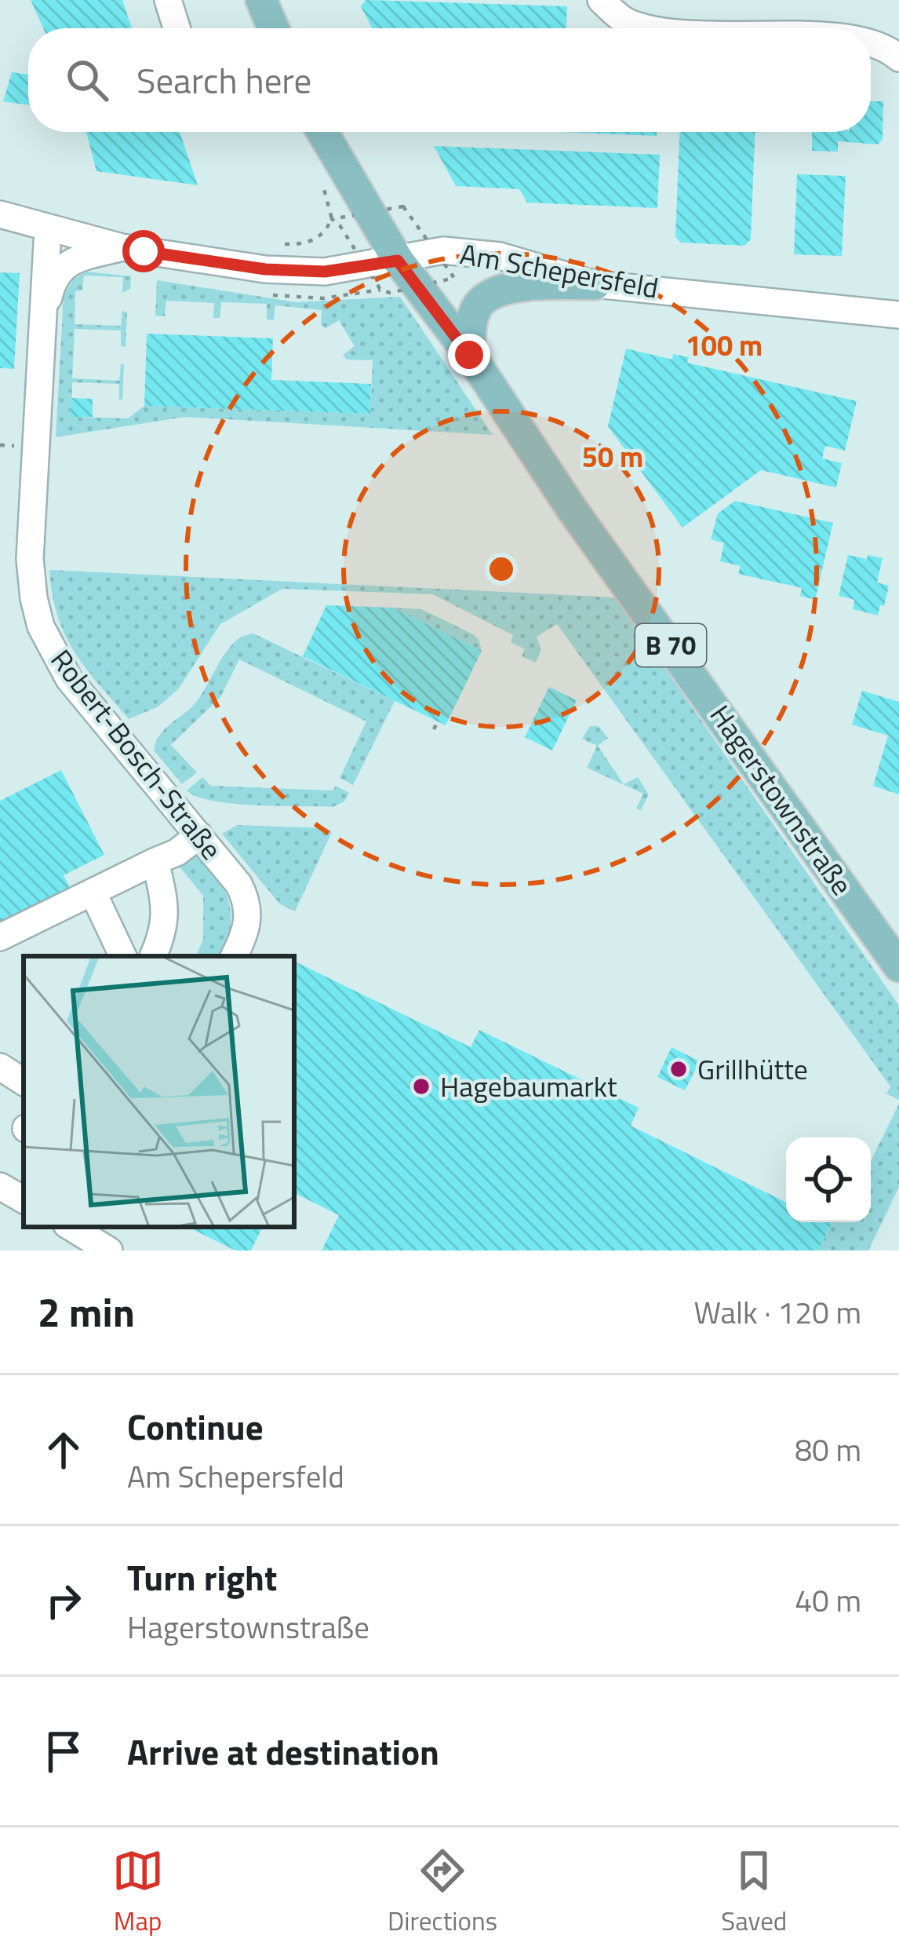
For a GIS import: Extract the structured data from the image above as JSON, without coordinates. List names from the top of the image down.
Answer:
{
  "streets": {
    "main road": ["B 70", "Hagerstownstraße"],
    "street": ["Am Schepersfeld", "Robert-Bosch-Straße"]
  },
  "crossings": [
    ["Am Schepersfeld", "Robert-Bosch-Straße"],
    ["Am Schepersfeld", "Hagerstownstraße"]
  ],
  "places": ["Grillhütte", "Hagebaumarkt"],
  "page": {
    "search": "Search here",
    "heading": ["2 min", "Walk · 120 m"],
    "list": [
      ["Continue", "Am Schepersfeld", "80 m"],
      ["Turn right", "Hagerstownstraße", "40 m"],
      "Arrive at destination"
    ],
    "nav": ["Map", "Directions", "Saved"]
  },
  "rings": ["100 m", "50 m"]
}
